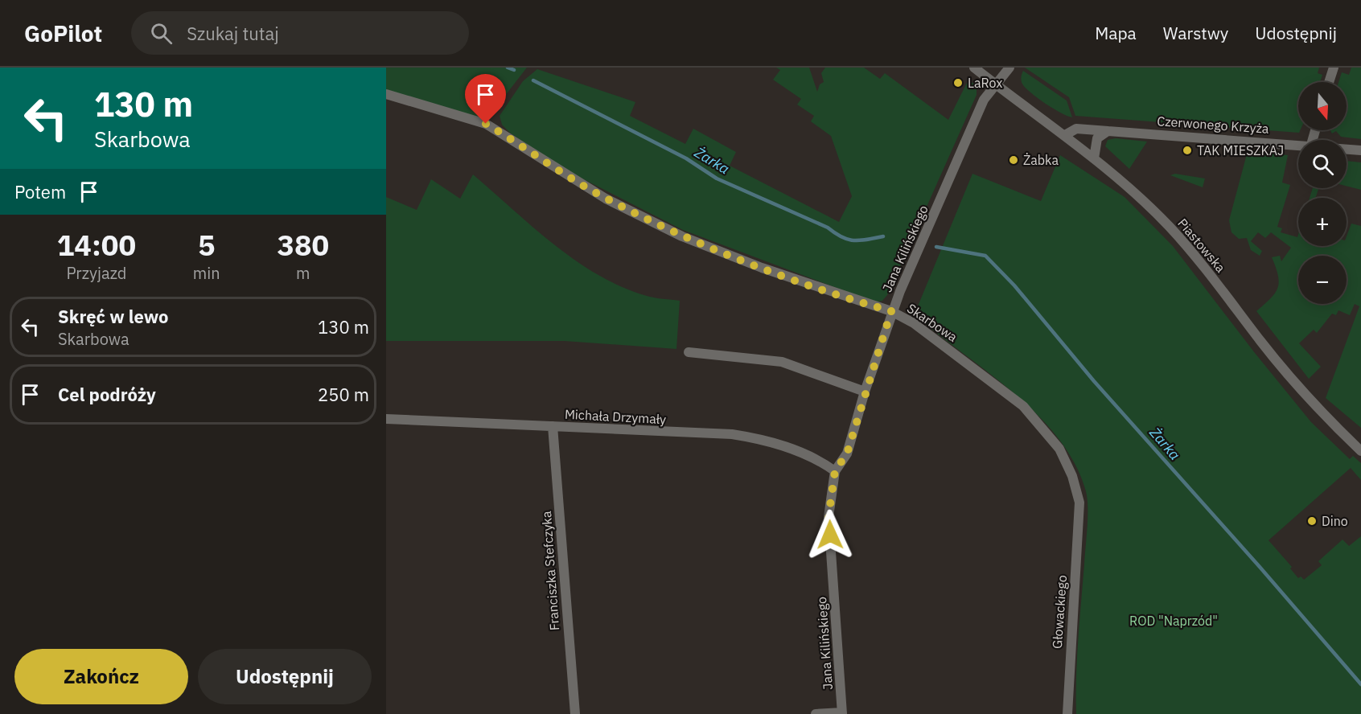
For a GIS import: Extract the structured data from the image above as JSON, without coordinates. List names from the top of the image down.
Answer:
{
  "streets": {
    "street": [
      "Czerwonego Krzyża",
      "Piastowska",
      "Jana Kilińskiego",
      "Skarbowa",
      "Michała Drzymały",
      "Franciszka Stefczyka",
      "Głowackiego"
    ]
  },
  "crossings": [
    ["Czerwonego Krzyża", "Piastowska"],
    ["Piastowska", "Jana Kilińskiego"],
    ["Jana Kilińskiego", "Skarbowa"],
    ["Jana Kilińskiego", "Michała Drzymały"],
    ["Skarbowa", "Głowackiego"],
    ["Michała Drzymały", "Franciszka Stefczyka"]
  ],
  "water": ["Żarka"],
  "parks": ["ROD \"Naprzód\""],
  "places": [
    "LaRox",
    "TAK MIESZKAJ",
    "Żabka",
    "Dino"
  ],
  "north": "bottom",
  "page": {
    "header": "GoPilot",
    "search": "Szukaj tutaj",
    "nav": ["Mapa", "Warstwy", "Udostępnij"],
    "turn": ["130 m", "Skarbowa"],
    "map_buttons": ["+", "−"],
    "then": "Potem",
    "eta": [
      "14:00",
      "Przyjazd",
      "5",
      "min",
      "380",
      "m"
    ],
    "list": [
      {
        "name": "Skręć w lewo",
        "note": "Skarbowa",
        "value": "130 m"
      },
      {
        "name": "Cel podróży",
        "value": "250 m"
      }
    ],
    "buttons": ["Zakończ", "Udostępnij"]
  }
}
